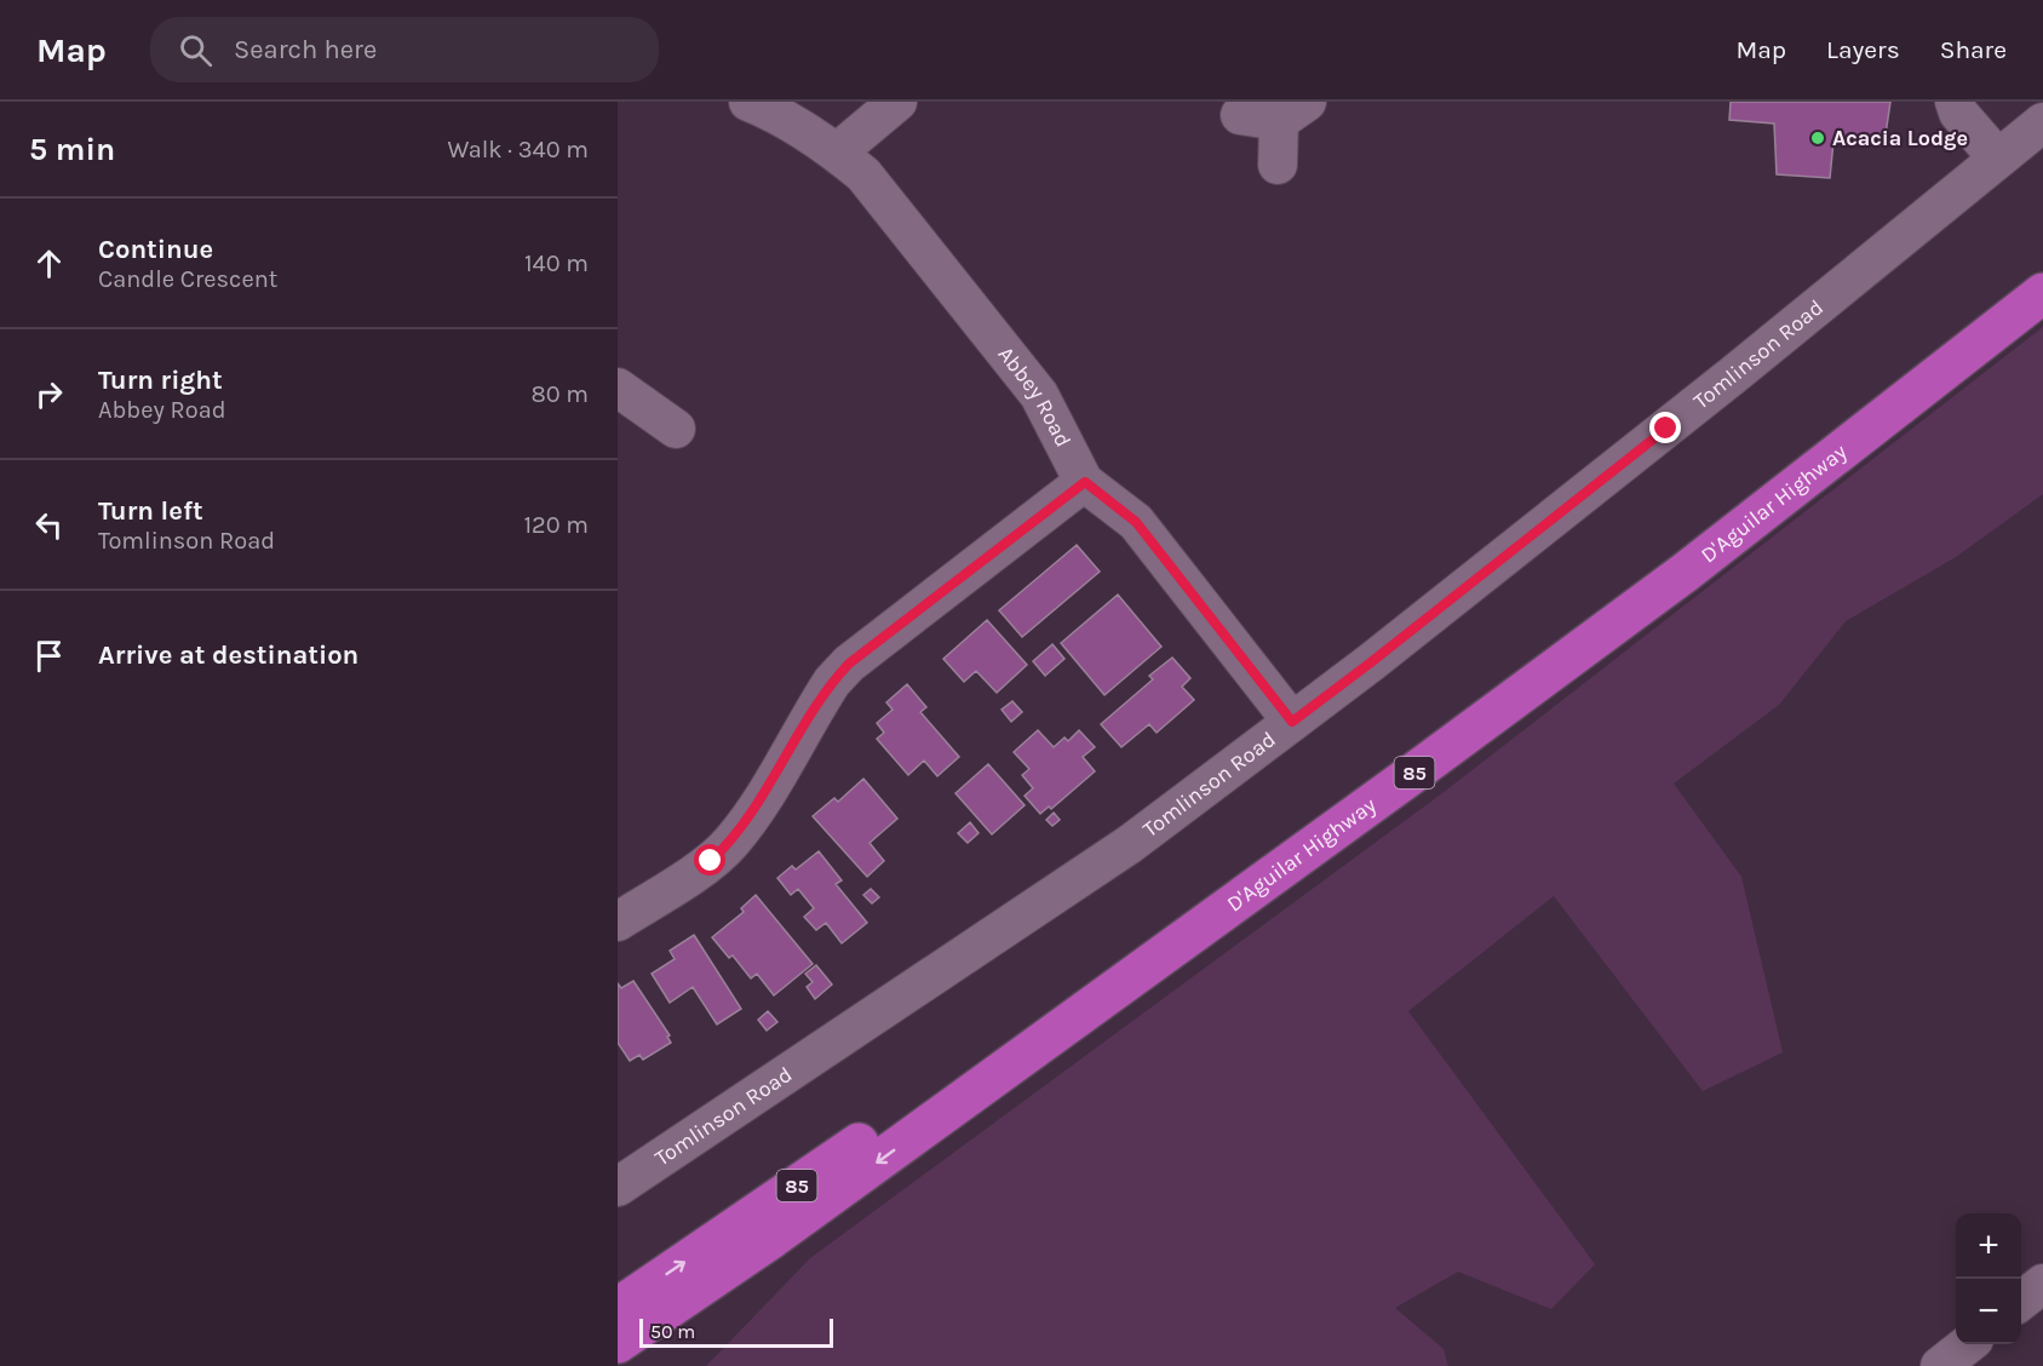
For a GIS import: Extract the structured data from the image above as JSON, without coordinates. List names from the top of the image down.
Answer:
{
  "streets": {
    "highway": ["D'Aguilar Highway", "85"],
    "street": ["Tomlinson Road", "Abbey Road"]
  },
  "crossings": [
    ["Tomlinson Road", "Abbey Road"]
  ],
  "places": ["Acacia Lodge"],
  "scale_bar": "50 m",
  "page": {
    "header": "Map",
    "search": "Search here",
    "nav": ["Map", "Layers", "Share"],
    "heading": ["5 min", "Walk · 340 m"],
    "list": [
      ["Continue", "Candle Crescent", "140 m"],
      ["Turn right", "Abbey Road", "80 m"],
      ["Turn left", "Tomlinson Road", "120 m"],
      "Arrive at destination"
    ],
    "map_buttons": ["+", "−"],
    "scale": "50 m"
  }
}
